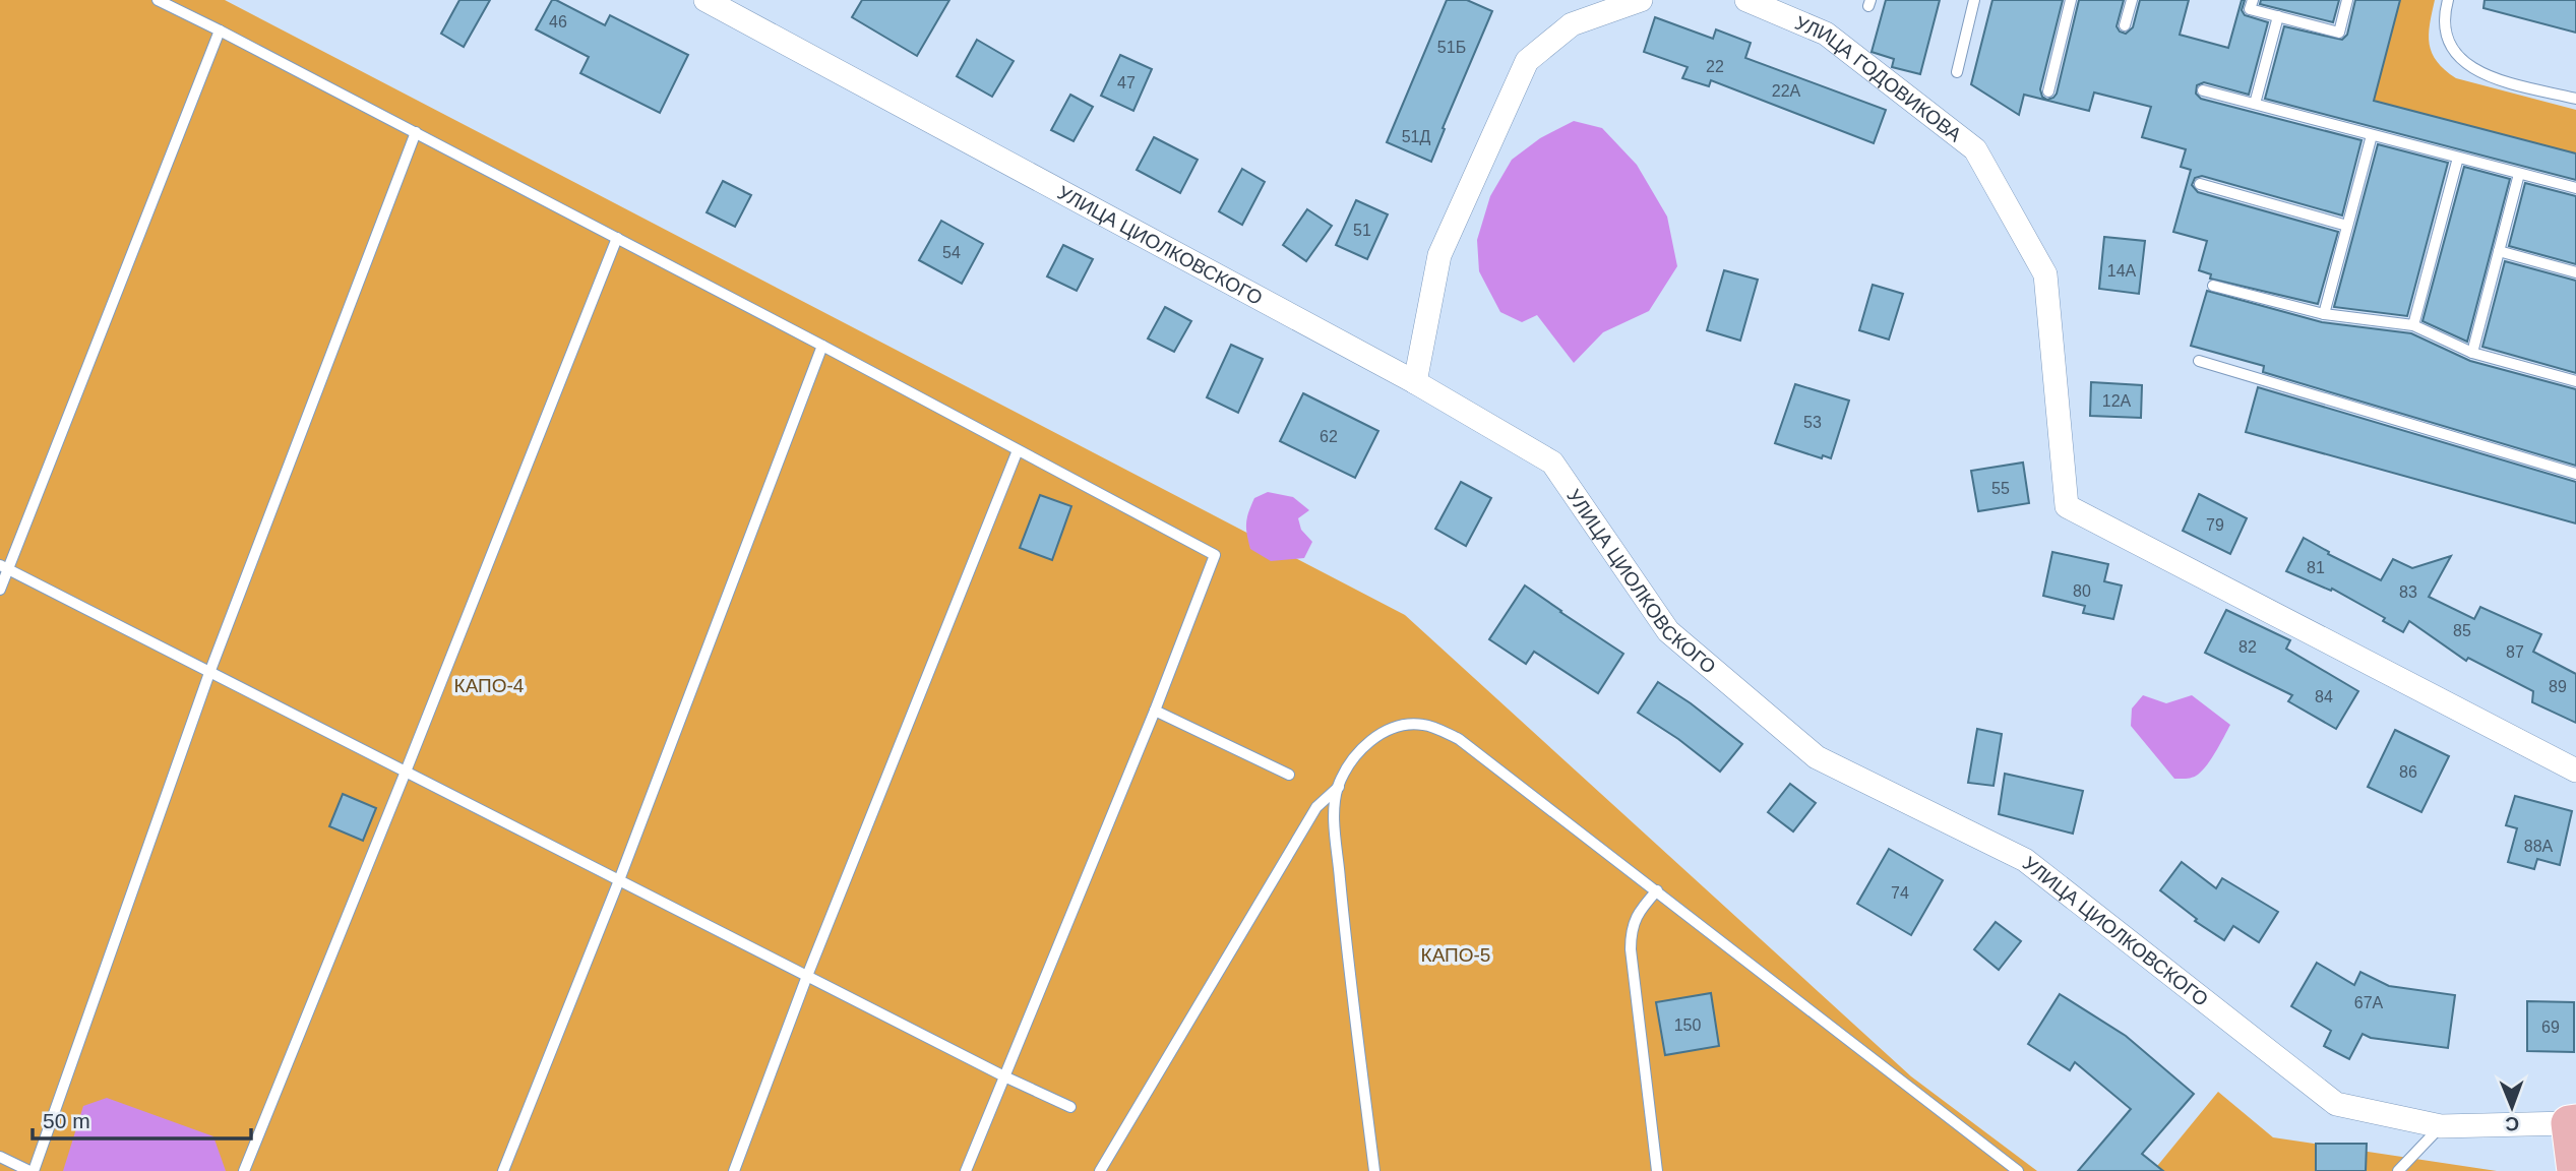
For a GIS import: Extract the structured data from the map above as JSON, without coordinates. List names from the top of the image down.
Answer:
{
  "streets": {
    "street": ["УЛИЦА ГОДОВИКОВА", "УЛИЦА ЦИОЛКОВСКОГО"]
  },
  "parks": ["КАПО-4", "КАПО-5"],
  "house_numbers": [
    "46",
    "51Б",
    "22",
    "47",
    "22А",
    "51Д",
    "51",
    "54",
    "14А",
    "12А",
    "53",
    "62",
    "55",
    "79",
    "81",
    "80",
    "83",
    "85",
    "82",
    "87",
    "89",
    "84",
    "86",
    "88А",
    "74",
    "67А",
    "150",
    "69"
  ],
  "scale_bar": "50 m",
  "north": "bottom"
}
